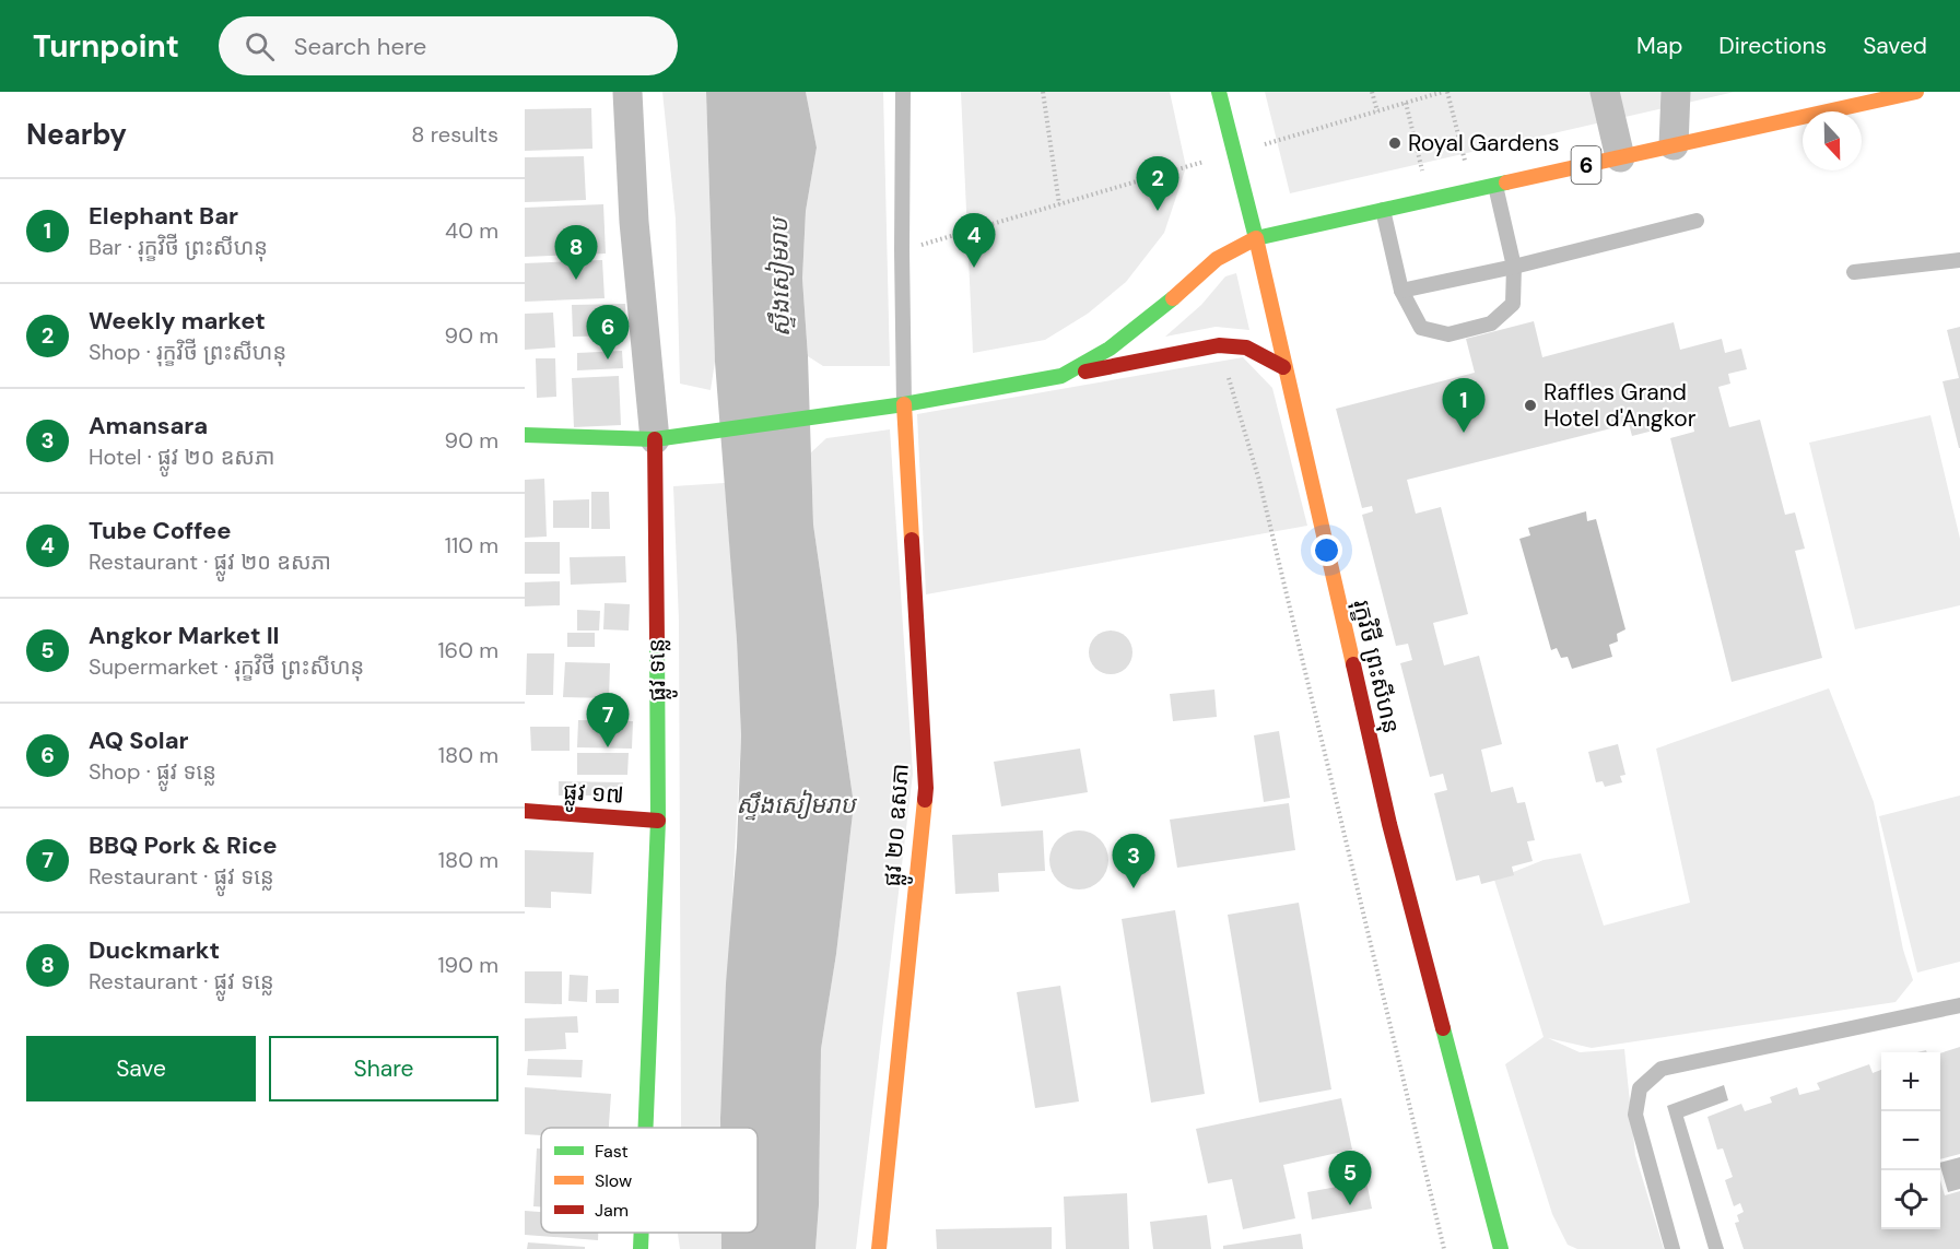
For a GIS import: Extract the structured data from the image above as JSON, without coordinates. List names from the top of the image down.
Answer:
{
  "streets": {
    "street": [
      "6",
      "រុក្ខវិថី ព្រះសីហនុ",
      "ផ្លូវ ទន្លេ",
      "ផ្លូវ ១៧",
      "ផ្លូវ ២០ ឧសភា"
    ]
  },
  "crossings": [
    ["6", "រុក្ខវិថី ព្រះសីហនុ"],
    ["ផ្លូវ ទន្លេ", "ផ្លូវ ១៧"]
  ],
  "water": ["ស្ទឹងសៀមរាប"],
  "places": ["Royal Gardens", "Raffles Grand Hotel d'Angkor"],
  "legend": ["Fast", "Slow", "Jam"],
  "north": "bottom",
  "page": {
    "header": "Turnpoint",
    "search": "Search here",
    "nav": ["Map", "Directions", "Saved"],
    "heading": ["Nearby", "8 results"],
    "pins": [
      "2",
      "4",
      "8",
      "6",
      "1",
      "7",
      "3",
      "5"
    ],
    "list": [
      {
        "mark": "1",
        "name": "Elephant Bar",
        "note": "Bar · រុក្ខវិថី ព្រះសីហនុ",
        "value": "40 m"
      },
      {
        "mark": "2",
        "name": "Weekly market",
        "note": "Shop · រុក្ខវិថី ព្រះសីហនុ",
        "value": "90 m"
      },
      {
        "mark": "3",
        "name": "Amansara",
        "note": "Hotel · ផ្លូវ ២០ ឧសភា",
        "value": "90 m"
      },
      {
        "mark": "4",
        "name": "Tube Coffee",
        "note": "Restaurant · ផ្លូវ ២០ ឧសភា",
        "value": "110 m"
      },
      {
        "mark": "5",
        "name": "Angkor Market II",
        "note": "Supermarket · រុក្ខវិថី ព្រះសីហនុ",
        "value": "160 m"
      },
      {
        "mark": "6",
        "name": "AQ Solar",
        "note": "Shop · ផ្លូវ ទន្លេ",
        "value": "180 m"
      },
      {
        "mark": "7",
        "name": "BBQ Pork & Rice",
        "note": "Restaurant · ផ្លូវ ទន្លេ",
        "value": "180 m"
      },
      {
        "mark": "8",
        "name": "Duckmarkt",
        "note": "Restaurant · ផ្លូវ ទន្លេ",
        "value": "190 m"
      }
    ],
    "buttons": ["Save", "Share"],
    "map_buttons": ["+", "−"]
  }
}
